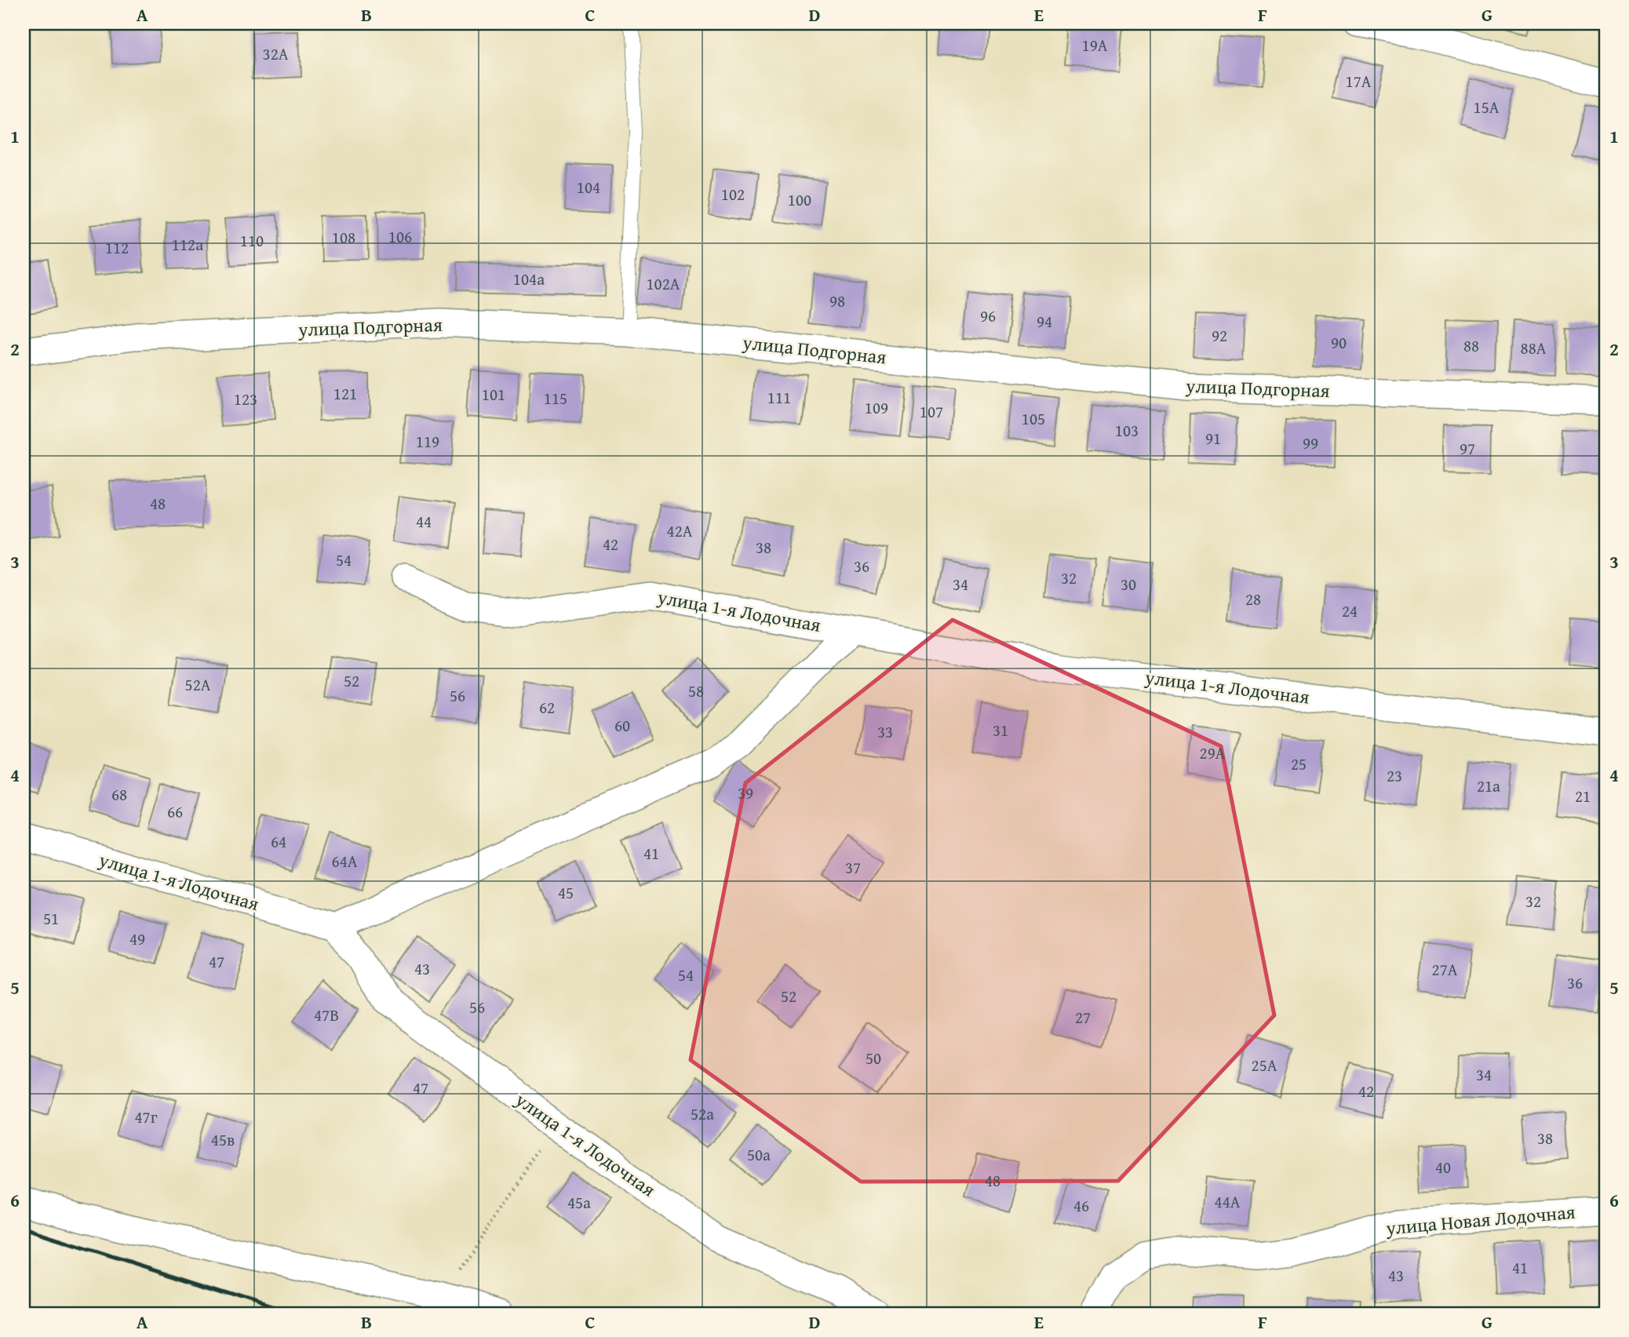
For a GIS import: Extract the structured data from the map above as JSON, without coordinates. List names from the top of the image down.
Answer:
{
  "streets": {
    "street": ["улица Подгорная", "улица 1-я Лодочная", "улица Новая Лодочная"]
  },
  "house_numbers": [
    "19A",
    "32А",
    "17А",
    "15А",
    "104",
    "102",
    "100",
    "106",
    "108",
    "110",
    "112а",
    "112",
    "104а",
    "102А",
    "98",
    "96",
    "94",
    "92",
    "90",
    "88",
    "88А",
    "121",
    "101",
    "111",
    "115",
    "123",
    "109",
    "107",
    "105",
    "103",
    "91",
    "119",
    "99",
    "97",
    "48",
    "44",
    "42A",
    "42",
    "38",
    "54",
    "36",
    "32",
    "34",
    "30",
    "28",
    "24",
    "52",
    "52А",
    "58",
    "56",
    "62",
    "60",
    "31",
    "33",
    "29А",
    "25",
    "23",
    "21а",
    "39",
    "68",
    "21",
    "66",
    "64",
    "41",
    "64А",
    "37",
    "45",
    "32",
    "51",
    "49",
    "47",
    "43",
    "27А",
    "54",
    "36",
    "52",
    "56",
    "47В",
    "27",
    "50",
    "25А",
    "34",
    "47",
    "42",
    "52а",
    "47г",
    "38",
    "45в",
    "50а",
    "40",
    "48",
    "44А",
    "45а",
    "46",
    "41",
    "43"
  ],
  "grid": {
    "columns": [
      "A",
      "B",
      "C",
      "D",
      "E",
      "F",
      "G"
    ],
    "rows": [
      "1",
      "2",
      "3",
      "4",
      "5",
      "6"
    ]
  }
}
